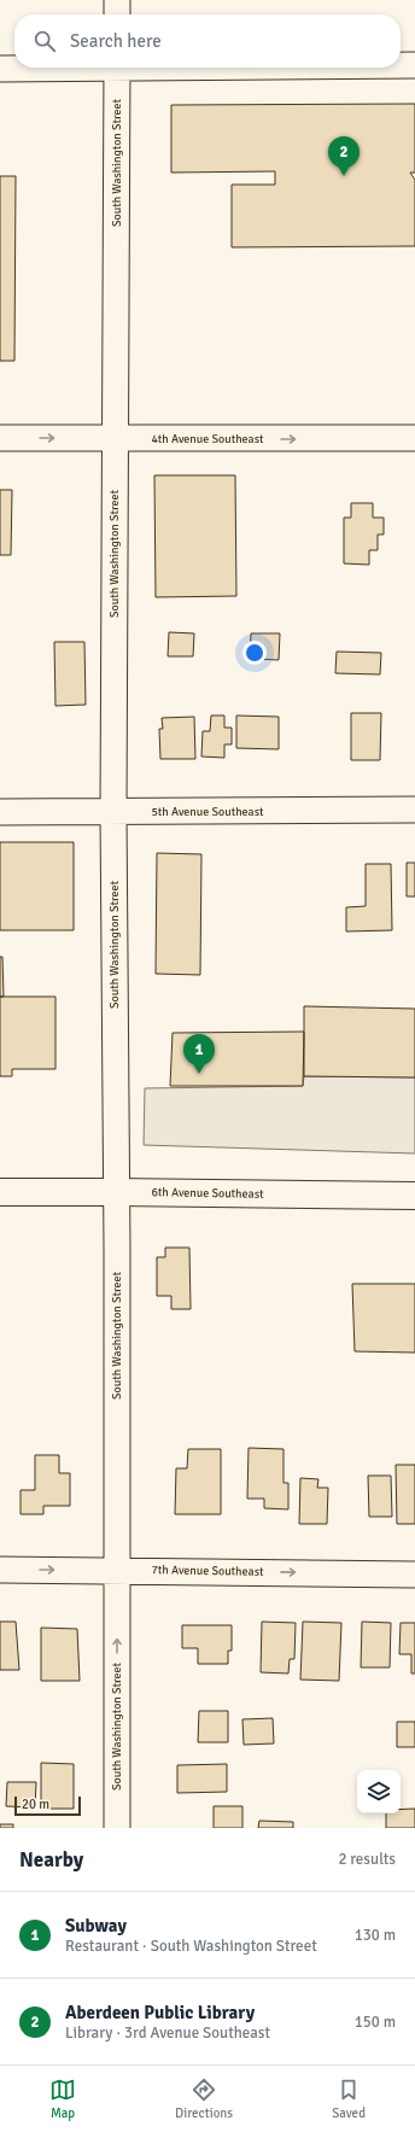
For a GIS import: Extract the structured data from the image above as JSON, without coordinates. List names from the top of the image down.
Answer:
{
  "streets": {
    "highway": ["6th Avenue Southeast"],
    "street": [
      "South Washington Street",
      "4th Avenue Southeast",
      "5th Avenue Southeast",
      "7th Avenue Southeast"
    ]
  },
  "crossings": [
    ["South Washington Street", "4th Avenue Southeast"],
    ["South Washington Street", "5th Avenue Southeast"],
    ["South Washington Street", "6th Avenue Southeast"],
    ["South Washington Street", "7th Avenue Southeast"]
  ],
  "one_way": ["4th Avenue Southeast", "7th Avenue Southeast"],
  "scale_bar": "20 m",
  "page": {
    "search": "Search here",
    "pins": ["2", "1"],
    "scale": "20 m",
    "heading": ["Nearby", "2 results"],
    "list": [
      {
        "mark": "1",
        "name": "Subway",
        "note": "Restaurant · South Washington Street",
        "value": "130 m"
      },
      {
        "mark": "2",
        "name": "Aberdeen Public Library",
        "note": "Library · 3rd Avenue Southeast",
        "value": "150 m"
      }
    ],
    "nav": ["Map", "Directions", "Saved"]
  }
}
